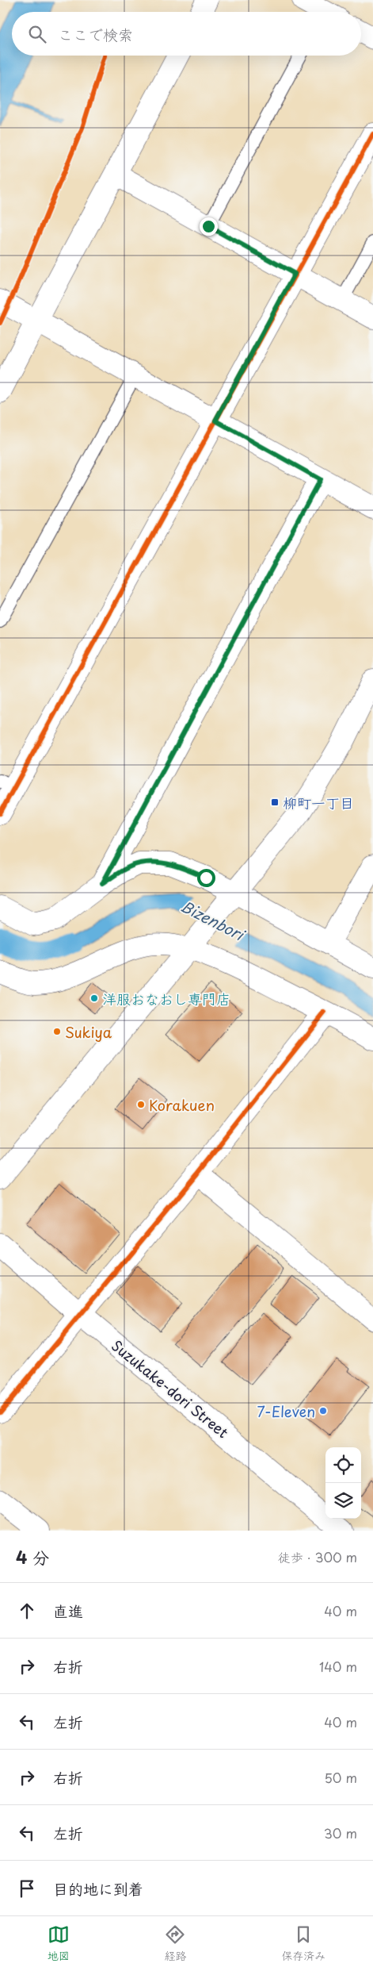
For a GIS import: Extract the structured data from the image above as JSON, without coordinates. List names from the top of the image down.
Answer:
{
  "streets": {
    "main road": ["Suzukake-dori Street"]
  },
  "water": ["Bizenbori"],
  "places": {
    "transit": ["柳町一丁目"],
    "other": [
      "洋服おなおし専門店",
      "Sukiya",
      "Korakuen",
      "7-Eleven"
    ]
  },
  "page": {
    "search": "ここで検索",
    "heading": ["4 分", "徒歩 · 300 m"],
    "list": [
      ["直進", "40 m"],
      ["右折", "140 m"],
      ["左折", "40 m"],
      ["右折", "50 m"],
      ["左折", "30 m"],
      "目的地に到着"
    ],
    "nav": ["地図", "経路", "保存済み"]
  }
}
